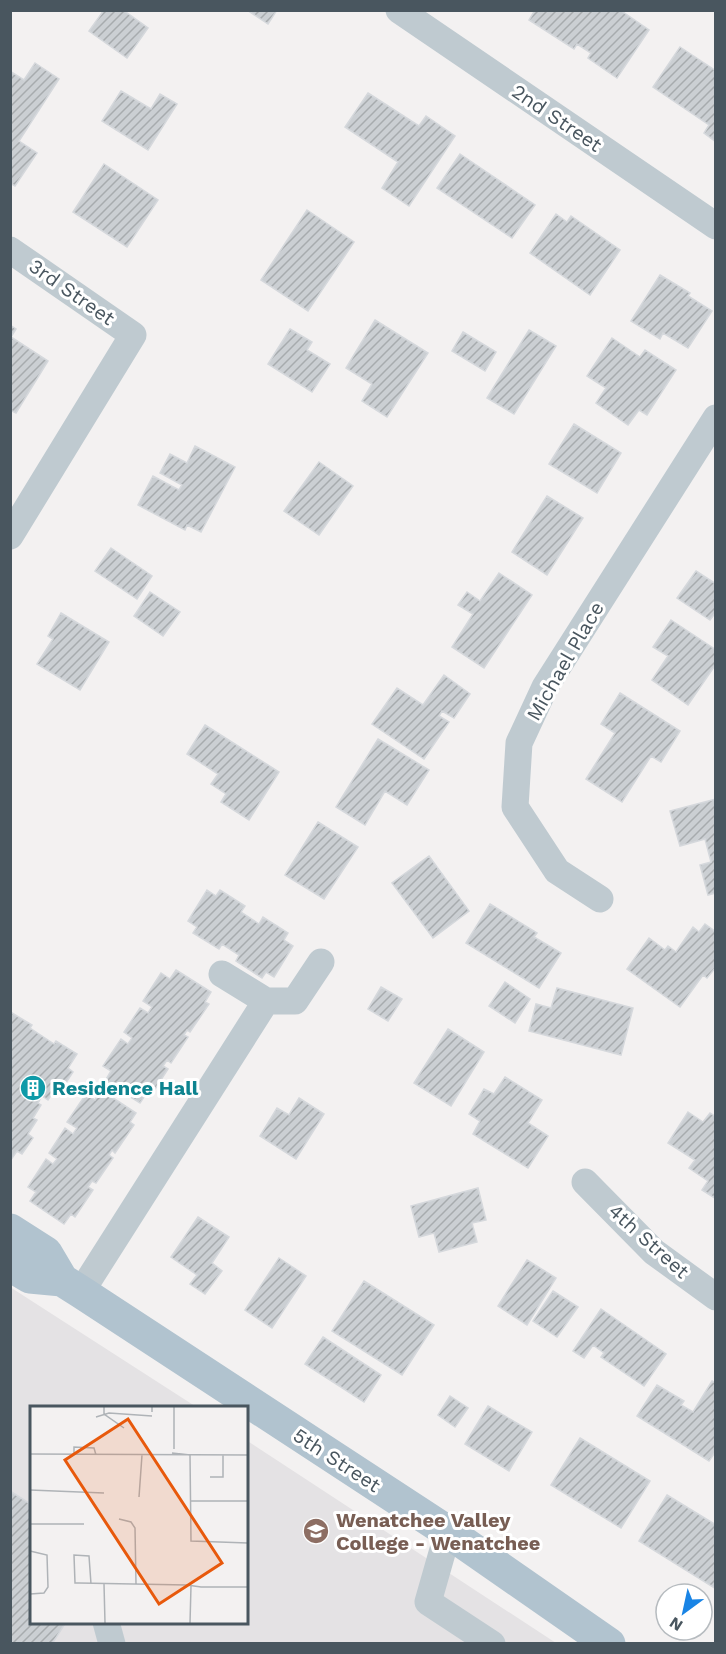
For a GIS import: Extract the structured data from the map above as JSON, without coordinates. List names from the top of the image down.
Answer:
{
  "streets": {
    "main road": ["5th Street"],
    "street": [
      "2nd Street",
      "3rd Street",
      "Michael Place",
      "4th Street"
    ]
  },
  "places": {
    "building": ["Residence Hall"],
    "school or university": ["Wenatchee Valley College - Wenatchee"]
  },
  "north": "bottom left"
}
